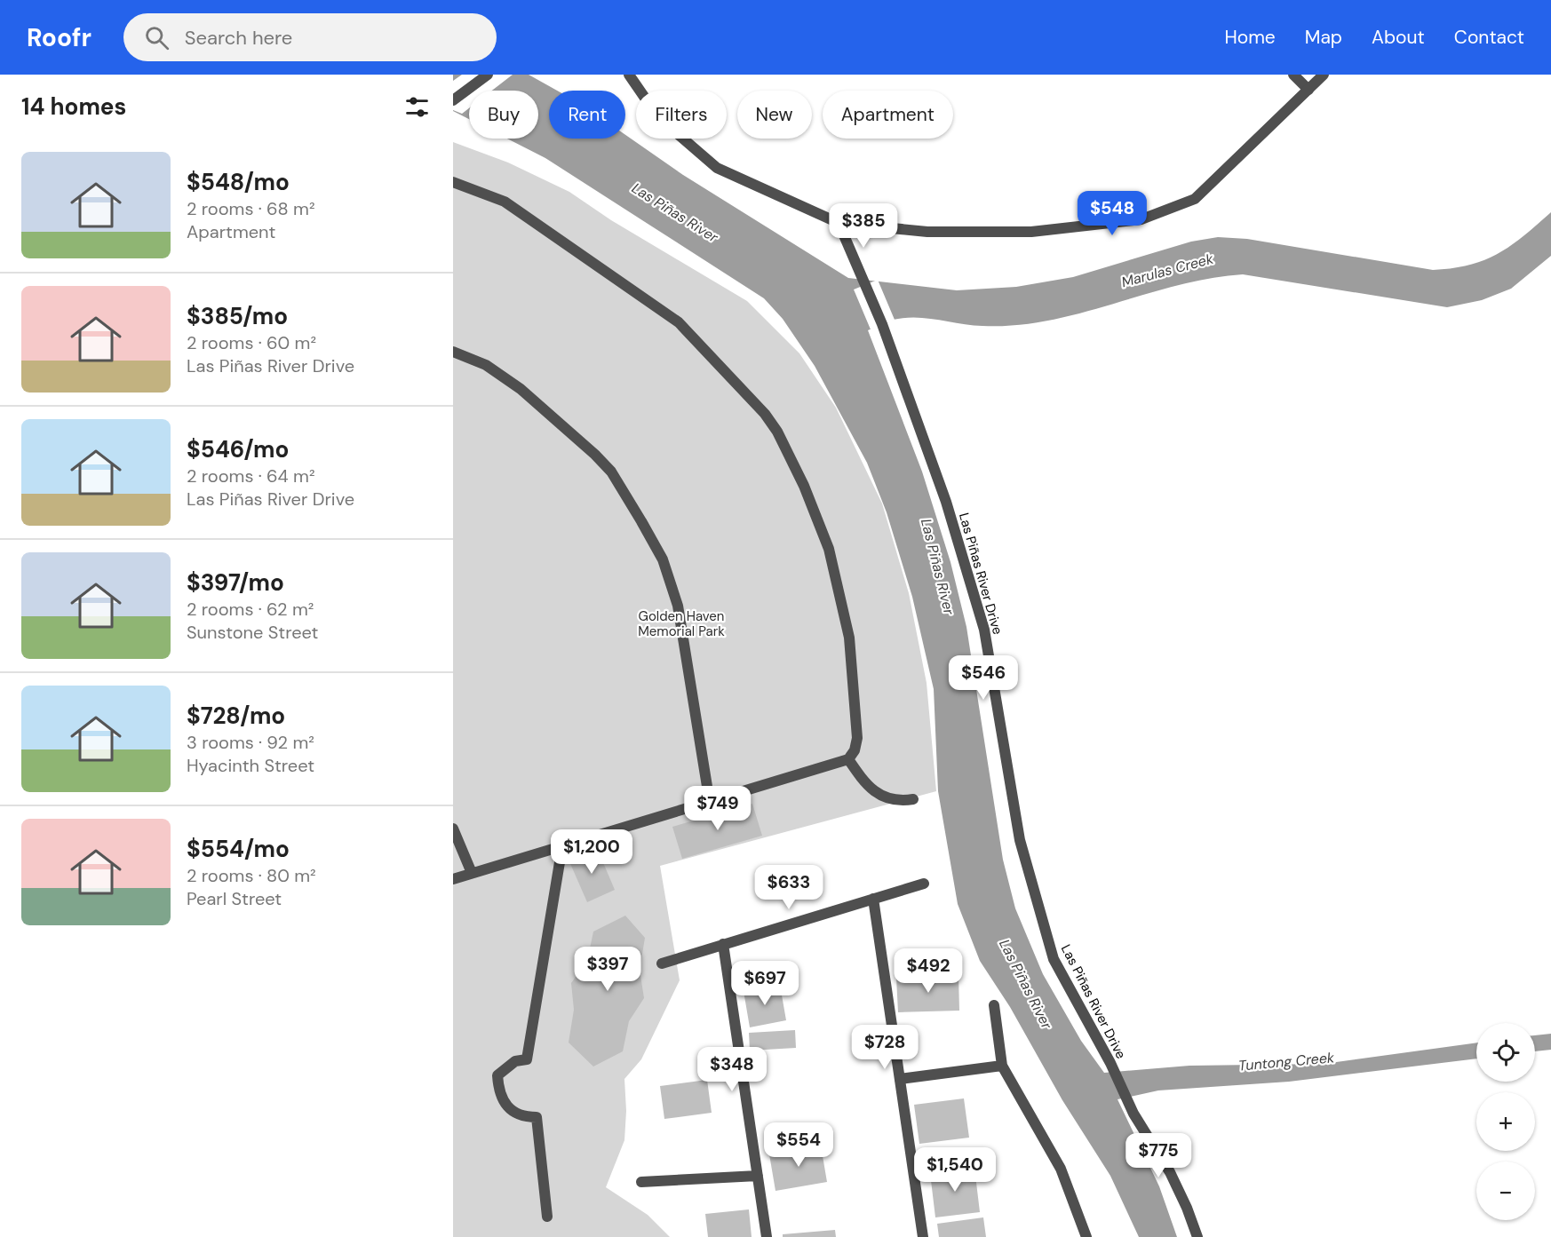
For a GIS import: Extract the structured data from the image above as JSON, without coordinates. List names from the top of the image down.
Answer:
{
  "streets": {
    "street": ["Las Piñas River Drive"]
  },
  "water": ["Las Piñas River", "Marulas Creek", "Tuntong Creek"],
  "parks": ["Golden Haven Memorial Park"],
  "page": {
    "header": "Roofr",
    "search": "Search here",
    "nav": [
      "Home",
      "Map",
      "About",
      "Contact"
    ],
    "heading": "14 homes",
    "chip": [
      "Buy",
      "Rent",
      "Filters",
      "New",
      "Apartment"
    ],
    "list": [
      {
        "name": "$548/mo",
        "note": "2 rooms · 68 m² · Apartment"
      },
      {
        "name": "$385/mo",
        "note": "2 rooms · 60 m² · Las Piñas River Drive"
      },
      {
        "name": "$546/mo",
        "note": "2 rooms · 64 m² · Las Piñas River Drive"
      },
      {
        "name": "$397/mo",
        "note": "2 rooms · 62 m² · Sunstone Street"
      },
      {
        "name": "$728/mo",
        "note": "3 rooms · 92 m² · Hyacinth Street"
      },
      {
        "name": "$554/mo",
        "note": "2 rooms · 80 m² · Pearl Street"
      }
    ],
    "price": [
      "$548",
      "$385",
      "$546",
      "$749",
      "$1,200",
      "$633",
      "$397",
      "$492",
      "$697",
      "$728",
      "$348",
      "$554",
      "$775",
      "$1,540"
    ],
    "map_buttons": ["+", "−"]
  }
}
